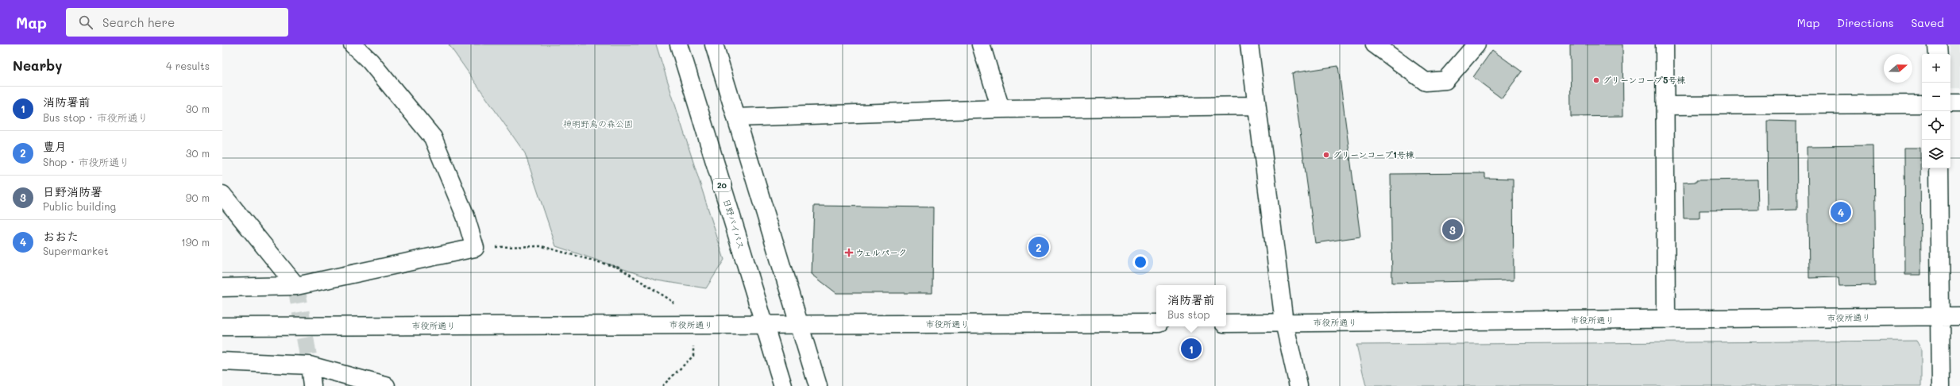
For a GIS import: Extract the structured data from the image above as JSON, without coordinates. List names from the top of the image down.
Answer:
{
  "streets": {
    "main road": ["20", "日野バイパス", "市役所通り"]
  },
  "crossings": [
    ["日野バイパス", "市役所通り"]
  ],
  "parks": ["神明野鳥の森公園"],
  "places": {
    "other": ["グリーンコープ5号棟", "グリーンコープ1号棟"],
    "health": ["ウェルパーク"]
  },
  "north": "right",
  "page": {
    "header": "Map",
    "search": "Search here",
    "nav": ["Map", "Directions", "Saved"],
    "heading": ["Nearby", "4 results"],
    "map_buttons": ["+", "−"],
    "list": [
      {
        "mark": "1",
        "name": "消防署前",
        "note": "Bus stop · 市役所通り",
        "value": "30 m"
      },
      {
        "mark": "2",
        "name": "豊月",
        "note": "Shop · 市役所通り",
        "value": "30 m"
      },
      {
        "mark": "3",
        "name": "日野消防署",
        "note": "Public building",
        "value": "90 m"
      },
      {
        "mark": "4",
        "name": "おおた",
        "note": "Supermarket",
        "value": "190 m"
      }
    ],
    "pins": [
      "4",
      "3",
      "2",
      "1"
    ],
    "popup": ["消防署前", "Bus stop"]
  }
}
